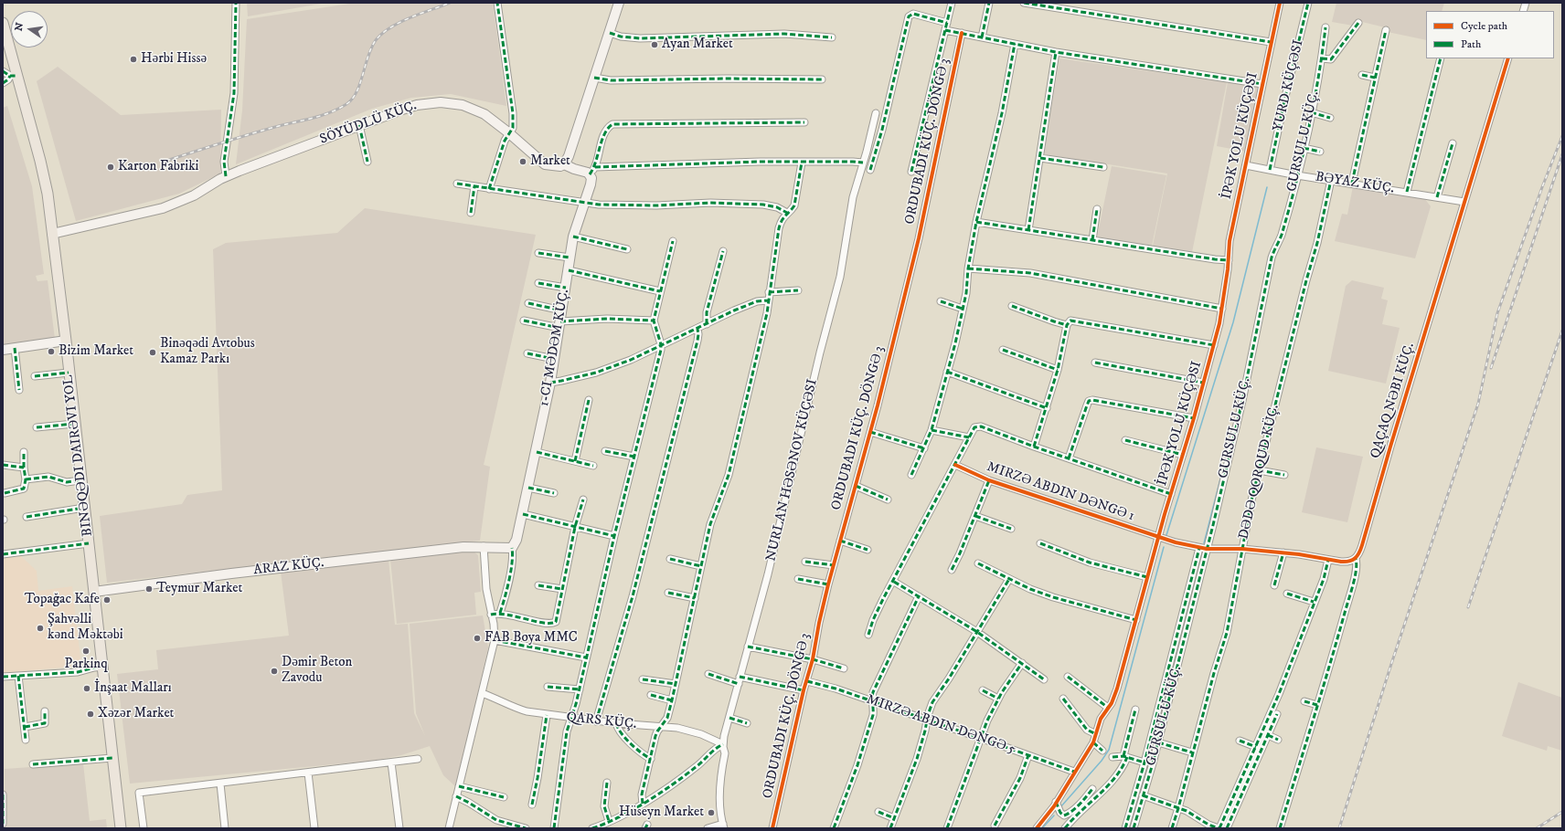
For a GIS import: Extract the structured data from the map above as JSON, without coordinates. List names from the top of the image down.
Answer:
{
  "streets": {
    "main road": ["BINƏQƏDI DAIRƏVI YOL"],
    "street": [
      "YURD KÜÇƏSI",
      "SÖYÜDLÜ KÜÇ.",
      "İPƏK YOLU KÜÇƏSI",
      "ORDUBADI KÜÇ. DÖNGƏ 3",
      "GURSULU KÜÇ.",
      "BƏYAZ KÜÇ.",
      "1-CI MƏDƏM KÜÇ.",
      "QAÇAQ NƏBI KÜÇ.",
      "NURLAN HƏSƏNOV KÜÇƏSI",
      "DƏDƏ QORQUD KÜÇ.",
      "MIRZƏ ABDIN DƏNGƏ 1",
      "ARAZ KÜÇ.",
      "QARS KÜÇ.",
      "MIRZƏ ABDIN DƏNGƏ 5"
    ]
  },
  "crossings": [
    ["YURD KÜÇƏSI", "BƏYAZ KÜÇ."],
    ["SÖYÜDLÜ KÜÇ.", "BINƏQƏDI DAIRƏVI YOL"],
    ["İPƏK YOLU KÜÇƏSI", "BƏYAZ KÜÇ."],
    ["İPƏK YOLU KÜÇƏSI", "MIRZƏ ABDIN DƏNGƏ 1"],
    ["İPƏK YOLU KÜÇƏSI", "MIRZƏ ABDIN DƏNGƏ 5"],
    ["ORDUBADI KÜÇ. DÖNGƏ 3", "MIRZƏ ABDIN DƏNGƏ 5"],
    ["GURSULU KÜÇ.", "BƏYAZ KÜÇ."],
    ["BƏYAZ KÜÇ.", "QAÇAQ NƏBI KÜÇ."],
    ["BƏYAZ KÜÇ.", "DƏDƏ QORQUD KÜÇ."],
    ["1-CI MƏDƏM KÜÇ.", "ARAZ KÜÇ."],
    ["BINƏQƏDI DAIRƏVI YOL", "ARAZ KÜÇ."],
    ["NURLAN HƏSƏNOV KÜÇƏSI", "QARS KÜÇ."]
  ],
  "places": [
    "Ayan Market",
    "Hərbi Hissə",
    "Market",
    "Karton Fabriki",
    "Bizim Market",
    "Binəqədi Avtobus Kamaz Parkı",
    "Teymur Market",
    "Topağac Kafe",
    "Şahvəlli kənd Məktəbi",
    "FAB Boya MMC",
    "Parkinq",
    "Dəmir Beton Zavodu",
    "İnşaat Malları",
    "Xəzər Market",
    "Hüseyn Market"
  ],
  "legend": ["Cycle path", "Path"],
  "north": "left"
}
